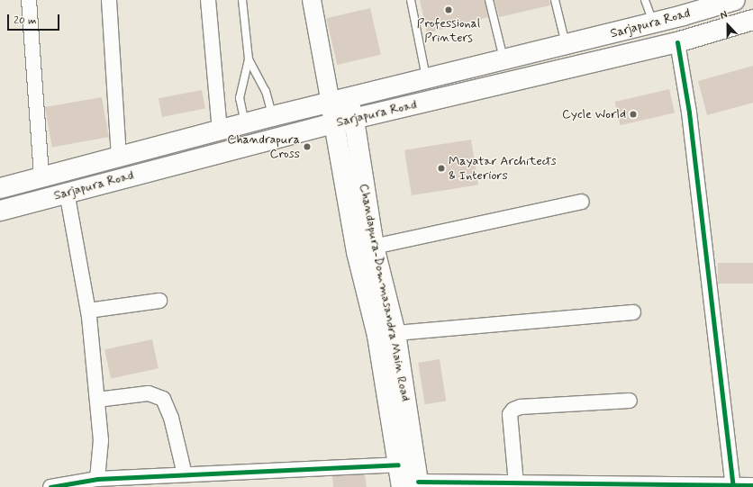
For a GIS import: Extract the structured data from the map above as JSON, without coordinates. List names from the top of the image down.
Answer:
{
  "streets": {
    "main road": ["Sarjapura Road", "Chandapura-Dommasandra Main Road"]
  },
  "crossings": [
    ["Sarjapura Road", "Chandapura-Dommasandra Main Road"]
  ],
  "places": [
    "Professional Printers",
    "Cycle World",
    "Chandrapura Cross",
    "Mayatar Architects & Interiors"
  ],
  "scale_bar": "20 m",
  "north": "top"
}
